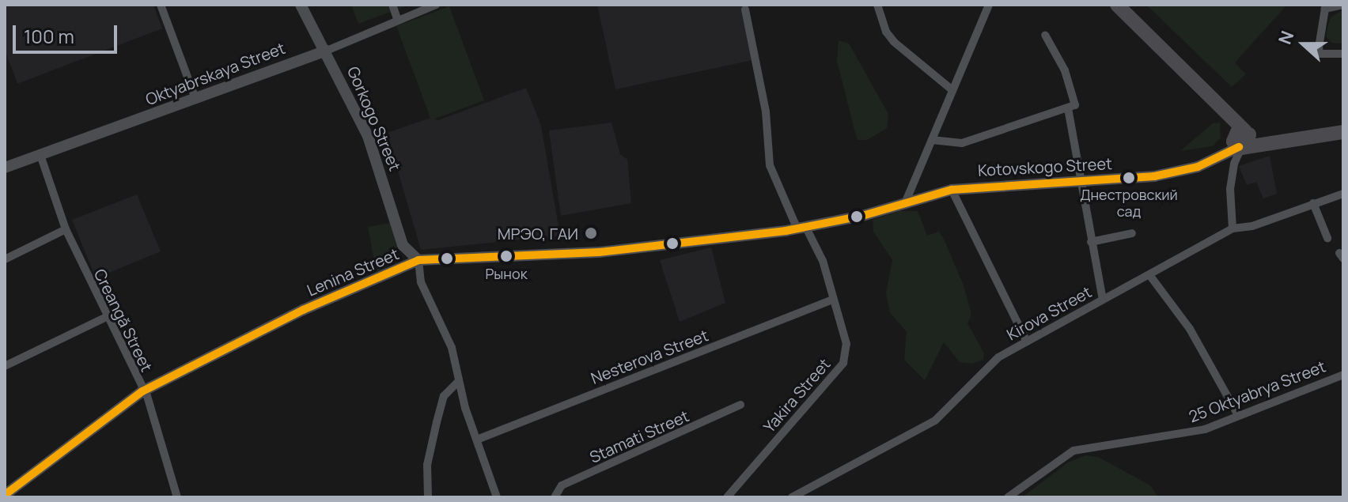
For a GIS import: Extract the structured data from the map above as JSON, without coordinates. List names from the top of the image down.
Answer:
{
  "streets": {
    "street": [
      "Oktyabrskaya Street",
      "Gorkogo Street",
      "Kotovskogo Street",
      "Lenina Street",
      "Kirova Street",
      "Creangă Street",
      "Nesterova Street",
      "25 Oktyabrya Street",
      "Yakira Street",
      "Stamati Street"
    ]
  },
  "crossings": [
    ["Oktyabrskaya Street", "Gorkogo Street"],
    ["Oktyabrskaya Street", "Creangă Street"],
    ["Gorkogo Street", "Lenina Street"],
    ["Gorkogo Street", "Nesterova Street"],
    ["Kotovskogo Street", "Lenina Street"],
    ["Lenina Street", "Creangă Street"],
    ["Lenina Street", "Yakira Street"],
    ["Nesterova Street", "Yakira Street"]
  ],
  "places": ["Днестровский сад", "МРЭО, ГАИ", "Рынок"],
  "scale_bar": "100 m",
  "north": "left"
}
